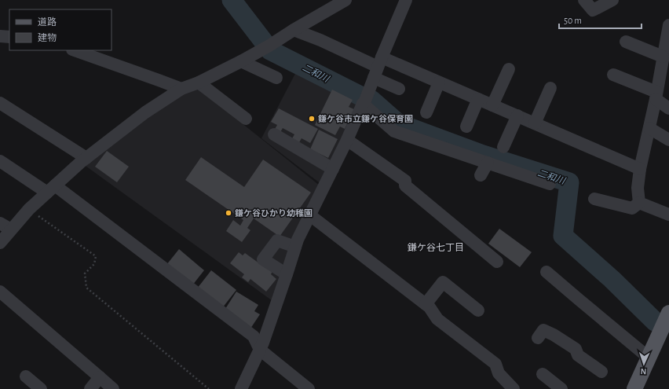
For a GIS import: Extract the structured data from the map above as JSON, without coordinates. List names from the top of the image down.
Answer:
{
  "districts": ["鎌ケ谷七丁目"],
  "water": ["二和川"],
  "places": ["鎌ケ谷市立鎌ケ谷保育園", "鎌ケ谷ひかり幼稚園"],
  "legend": ["道路", "建物"],
  "scale_bar": "50 m",
  "north": "bottom"
}
